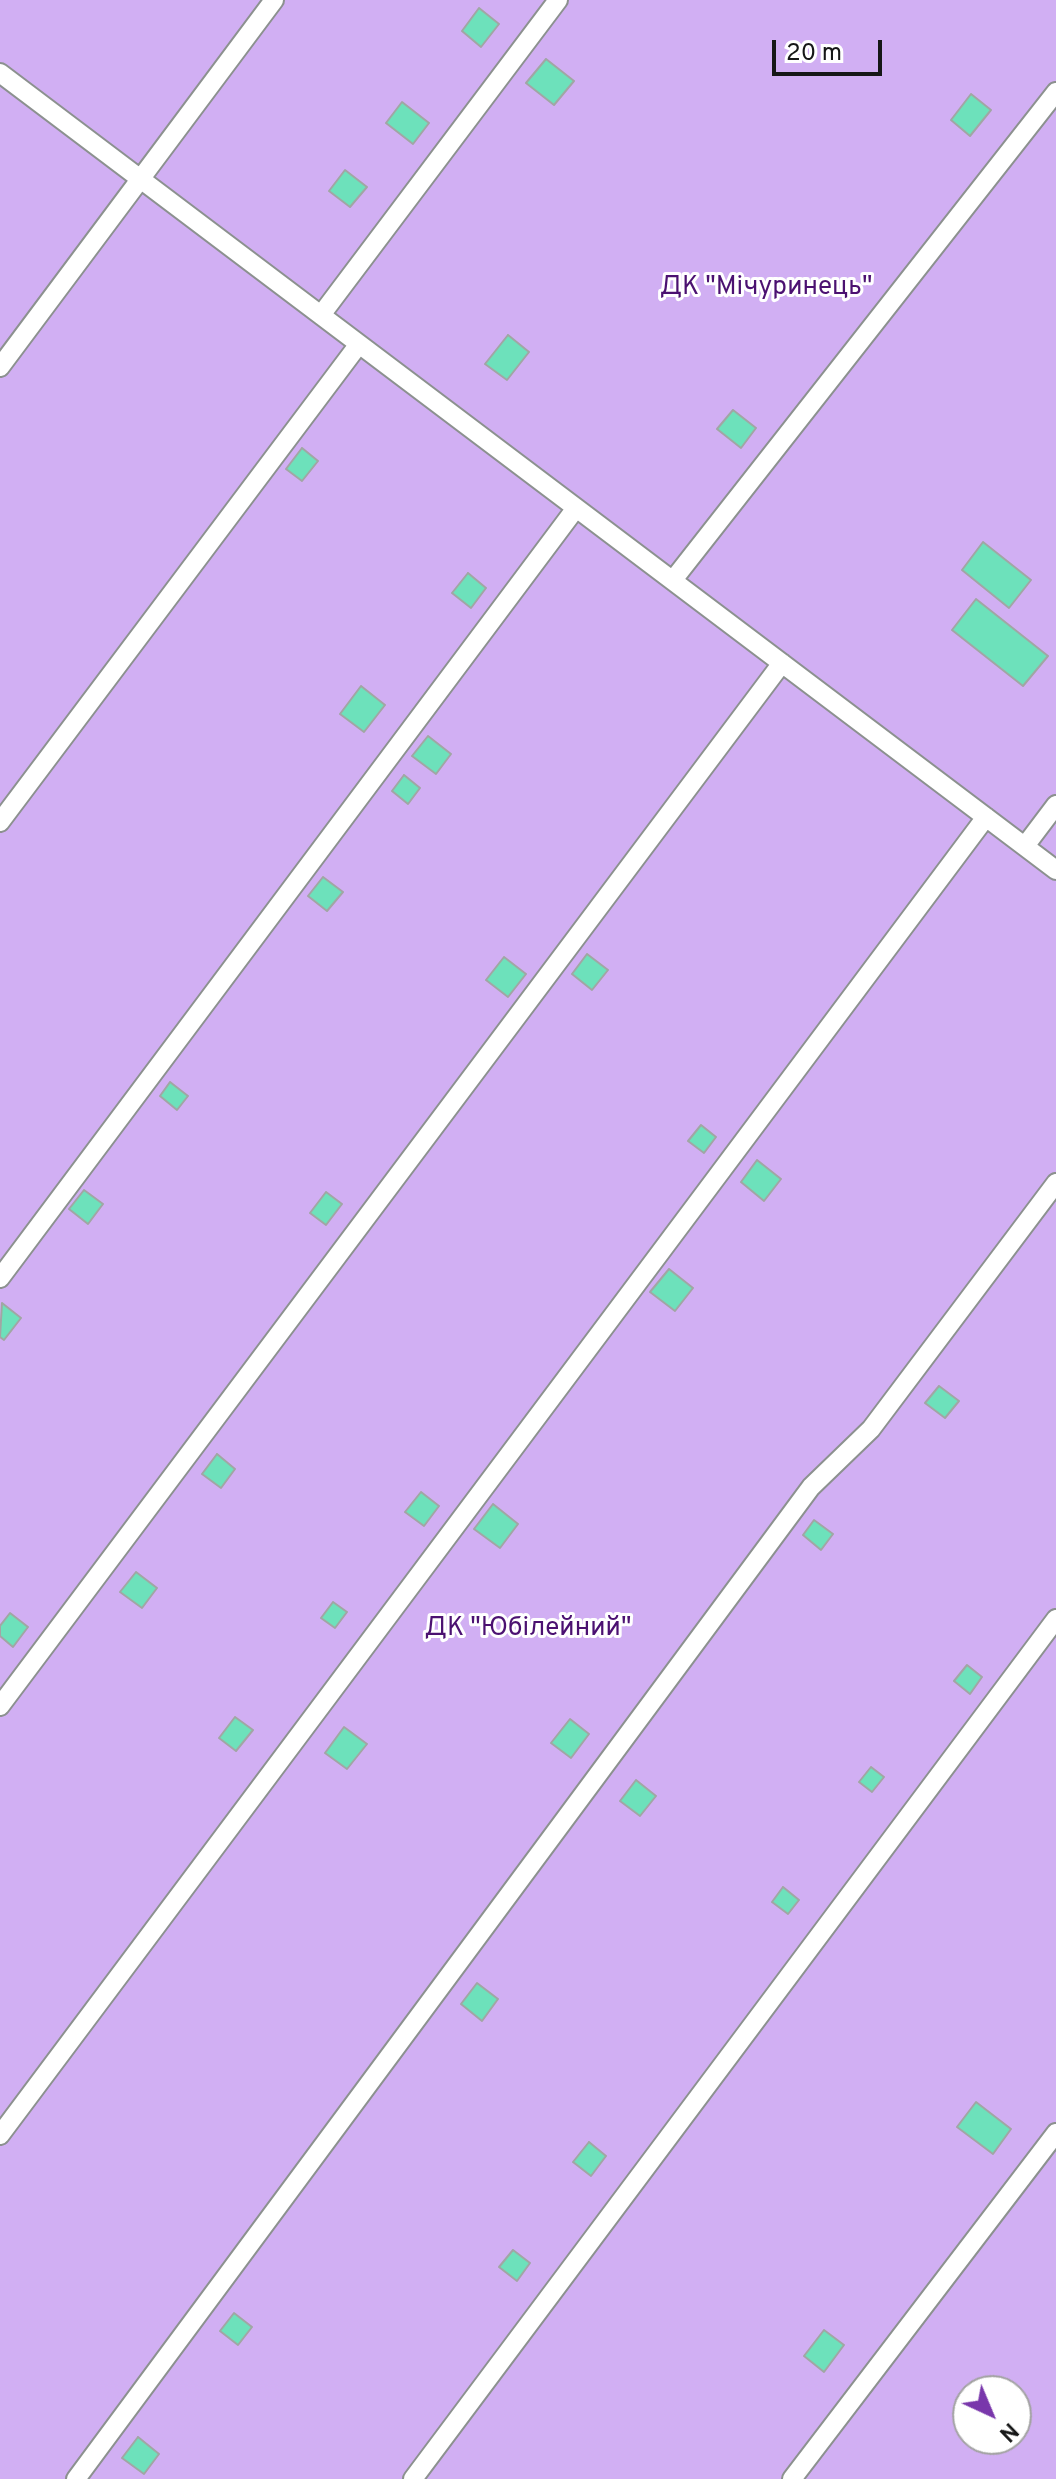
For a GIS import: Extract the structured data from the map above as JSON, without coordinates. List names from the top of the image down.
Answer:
{
  "parks": ["ДК \"Мічуринець\"", "ДК \"Юбілейний\""],
  "scale_bar": "20 m",
  "north": "bottom right"
}
